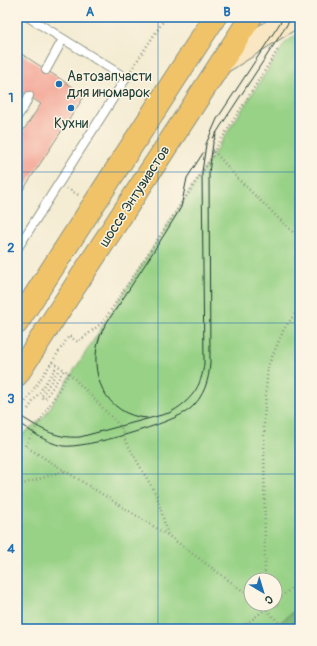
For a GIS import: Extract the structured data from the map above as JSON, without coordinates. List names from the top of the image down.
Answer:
{
  "streets": {
    "main road": ["шоссе Энтузиастов"]
  },
  "places": ["Автозапчасти для иномарок", "Кухни"],
  "north": "bottom right",
  "grid": {
    "columns": ["A", "B"],
    "rows": [
      "1",
      "2",
      "3",
      "4"
    ]
  }
}
